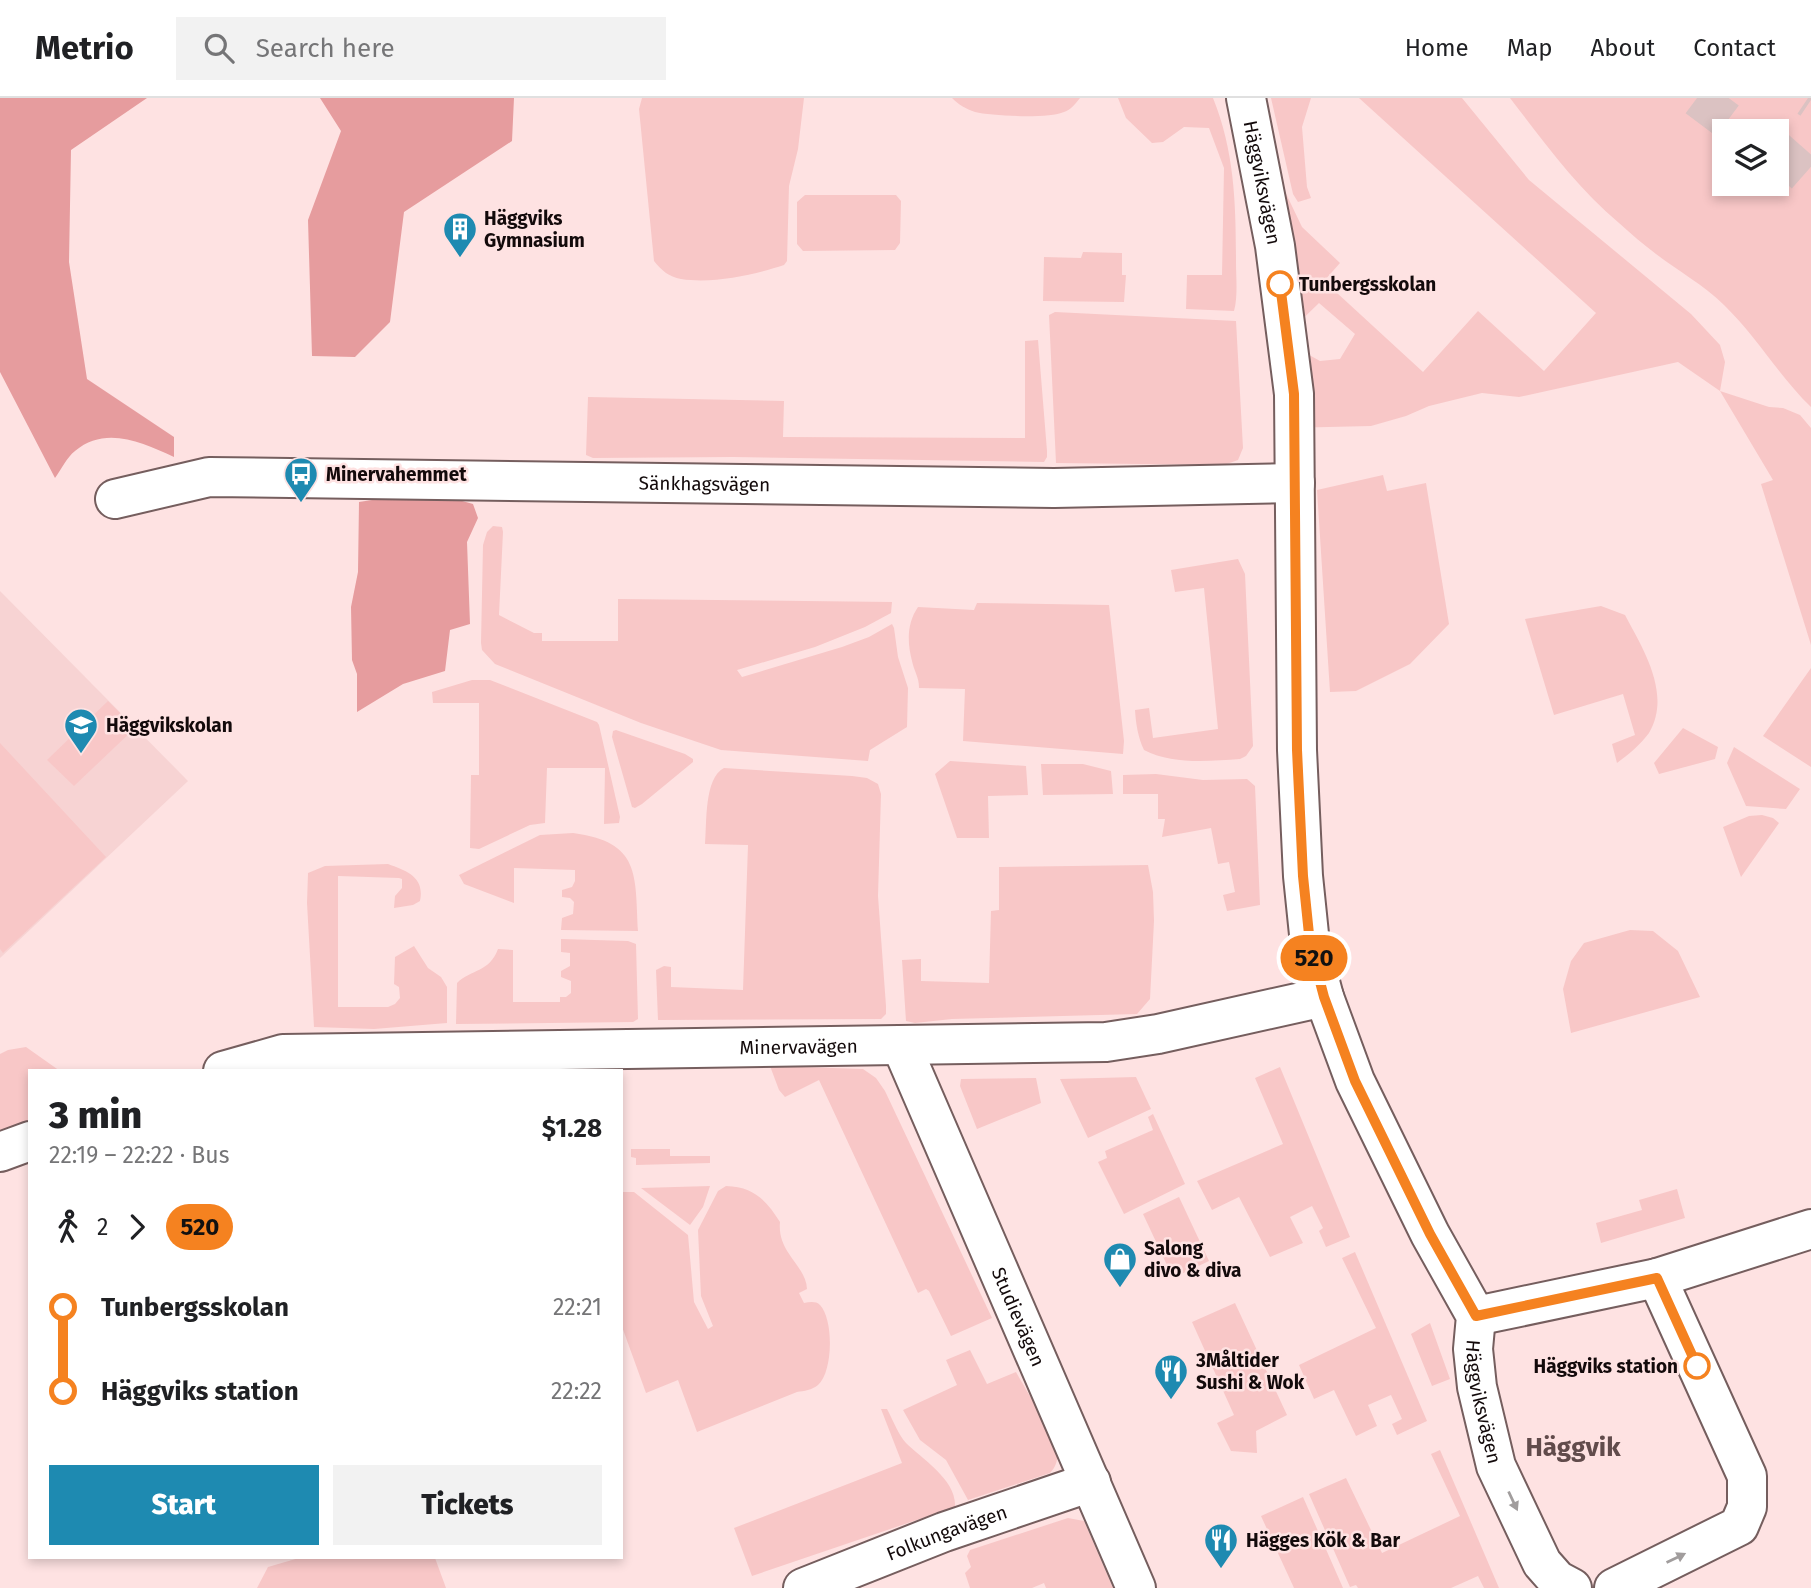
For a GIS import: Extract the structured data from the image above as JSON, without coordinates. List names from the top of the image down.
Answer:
{
  "streets": {
    "street": [
      "Häggviksvägen",
      "Sänkhagsvägen",
      "Minervavägen",
      "Studievägen",
      "Folkungavägen"
    ]
  },
  "crossings": [
    ["Häggviksvägen", "Sänkhagsvägen"],
    ["Häggviksvägen", "Minervavägen"],
    ["Minervavägen", "Studievägen"],
    ["Studievägen", "Folkungavägen"]
  ],
  "districts": ["Häggvik"],
  "places": {
    "building": ["Häggviks Gymnasium"],
    "other": ["Tunbergsskolan", "Häggviks station"],
    "bus stop": ["Minervahemmet"],
    "school or university": ["Häggvikskolan"],
    "shop": ["Salong divo & diva"],
    "restaurant": ["3Måltider Sushi & Wok", "Hägges Kök & Bar"]
  },
  "lines": ["bus line 520"],
  "page": {
    "header": "Metrio",
    "search": "Search here",
    "nav": [
      "Home",
      "Map",
      "About",
      "Contact"
    ],
    "on_map": "520",
    "heading": ["3 min", "22:19 – 22:22 · Bus", "$1.28"],
    "legs": ["2", "520"],
    "list": [
      {
        "name": "Tunbergsskolan",
        "value": "22:21"
      },
      {
        "name": "Häggviks station",
        "value": "22:22"
      }
    ],
    "buttons": ["Start", "Tickets"]
  }
}
